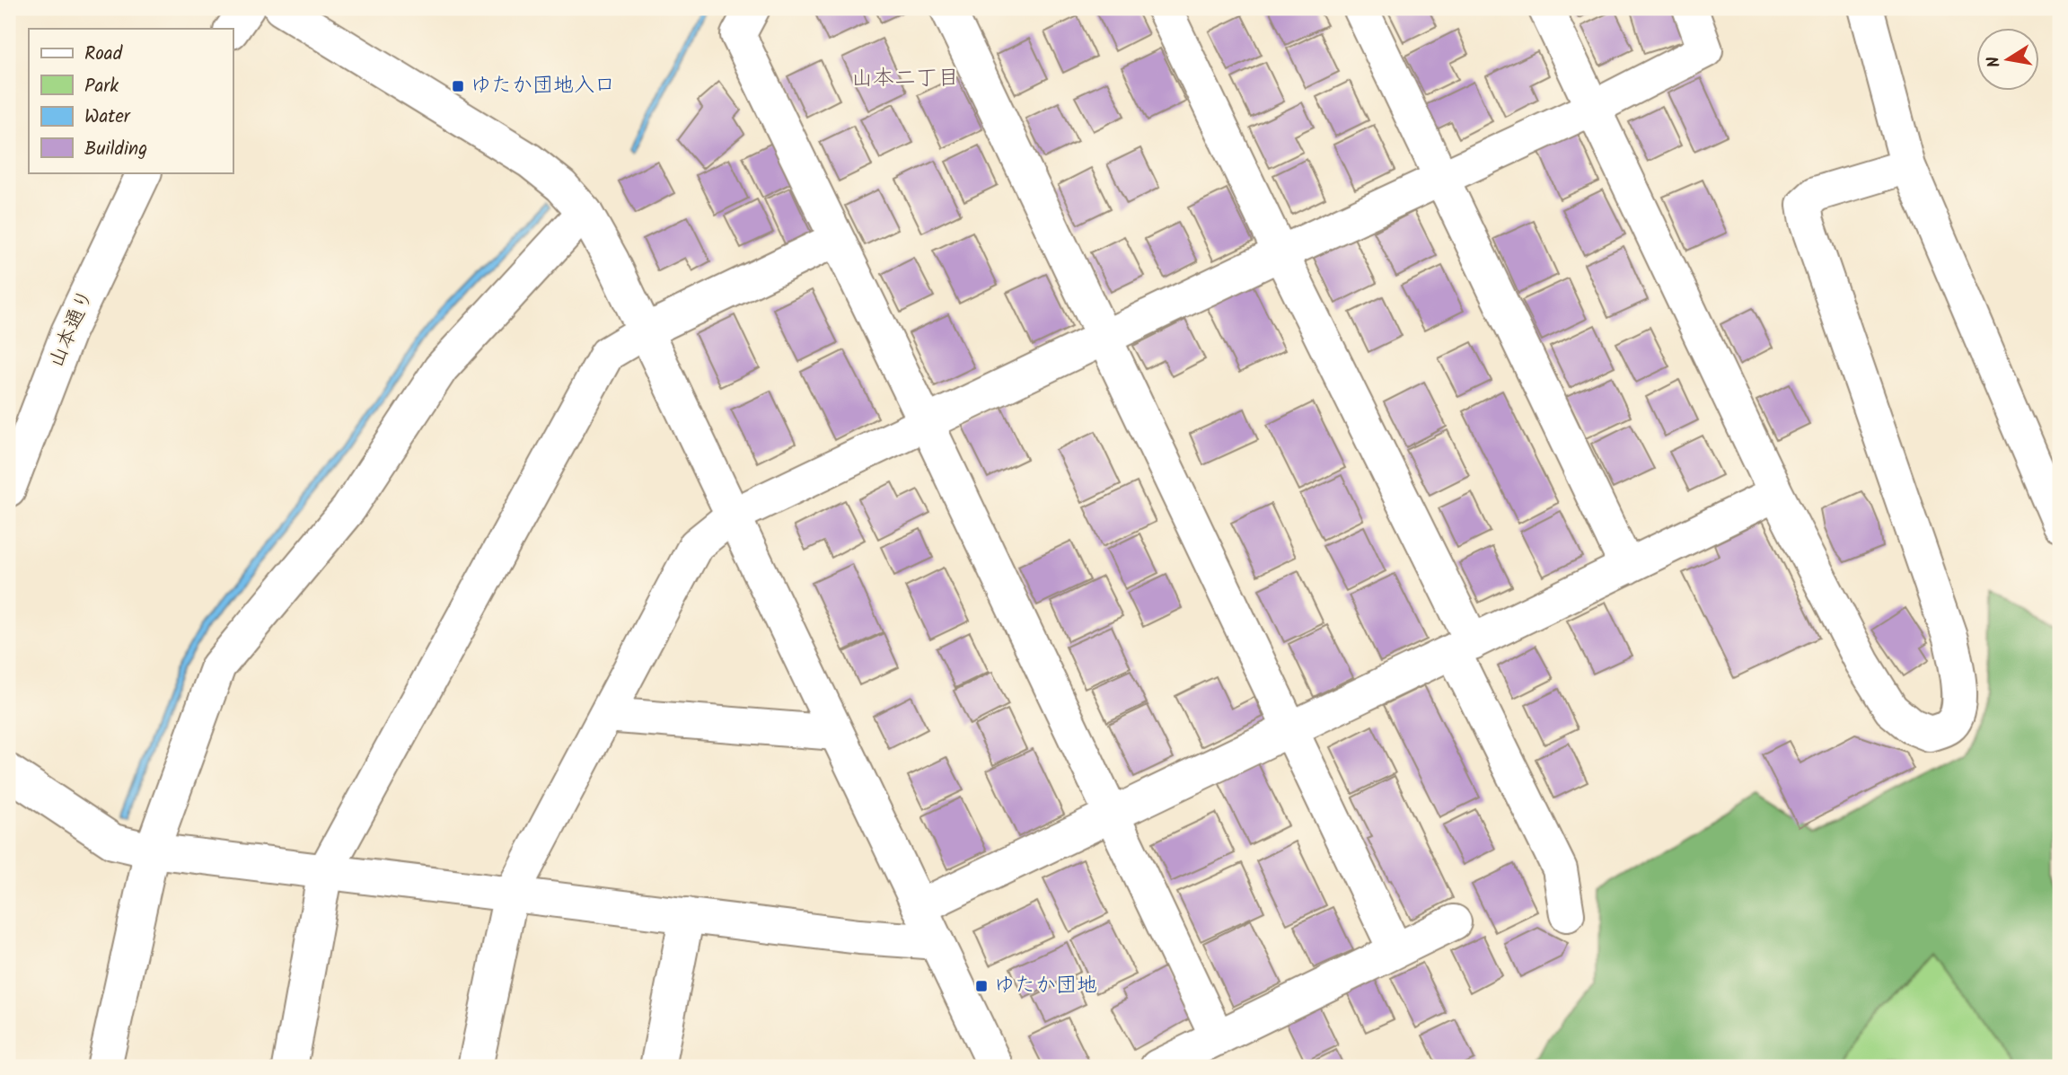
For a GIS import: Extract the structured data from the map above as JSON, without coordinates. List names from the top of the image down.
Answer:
{
  "streets": {
    "street": ["山本通り"]
  },
  "districts": ["山本二丁目"],
  "places": {
    "transit": ["ゆたか団地入口", "ゆたか団地"]
  },
  "legend": [
    "Road",
    "Park",
    "Water",
    "Building"
  ],
  "north": "left"
}
